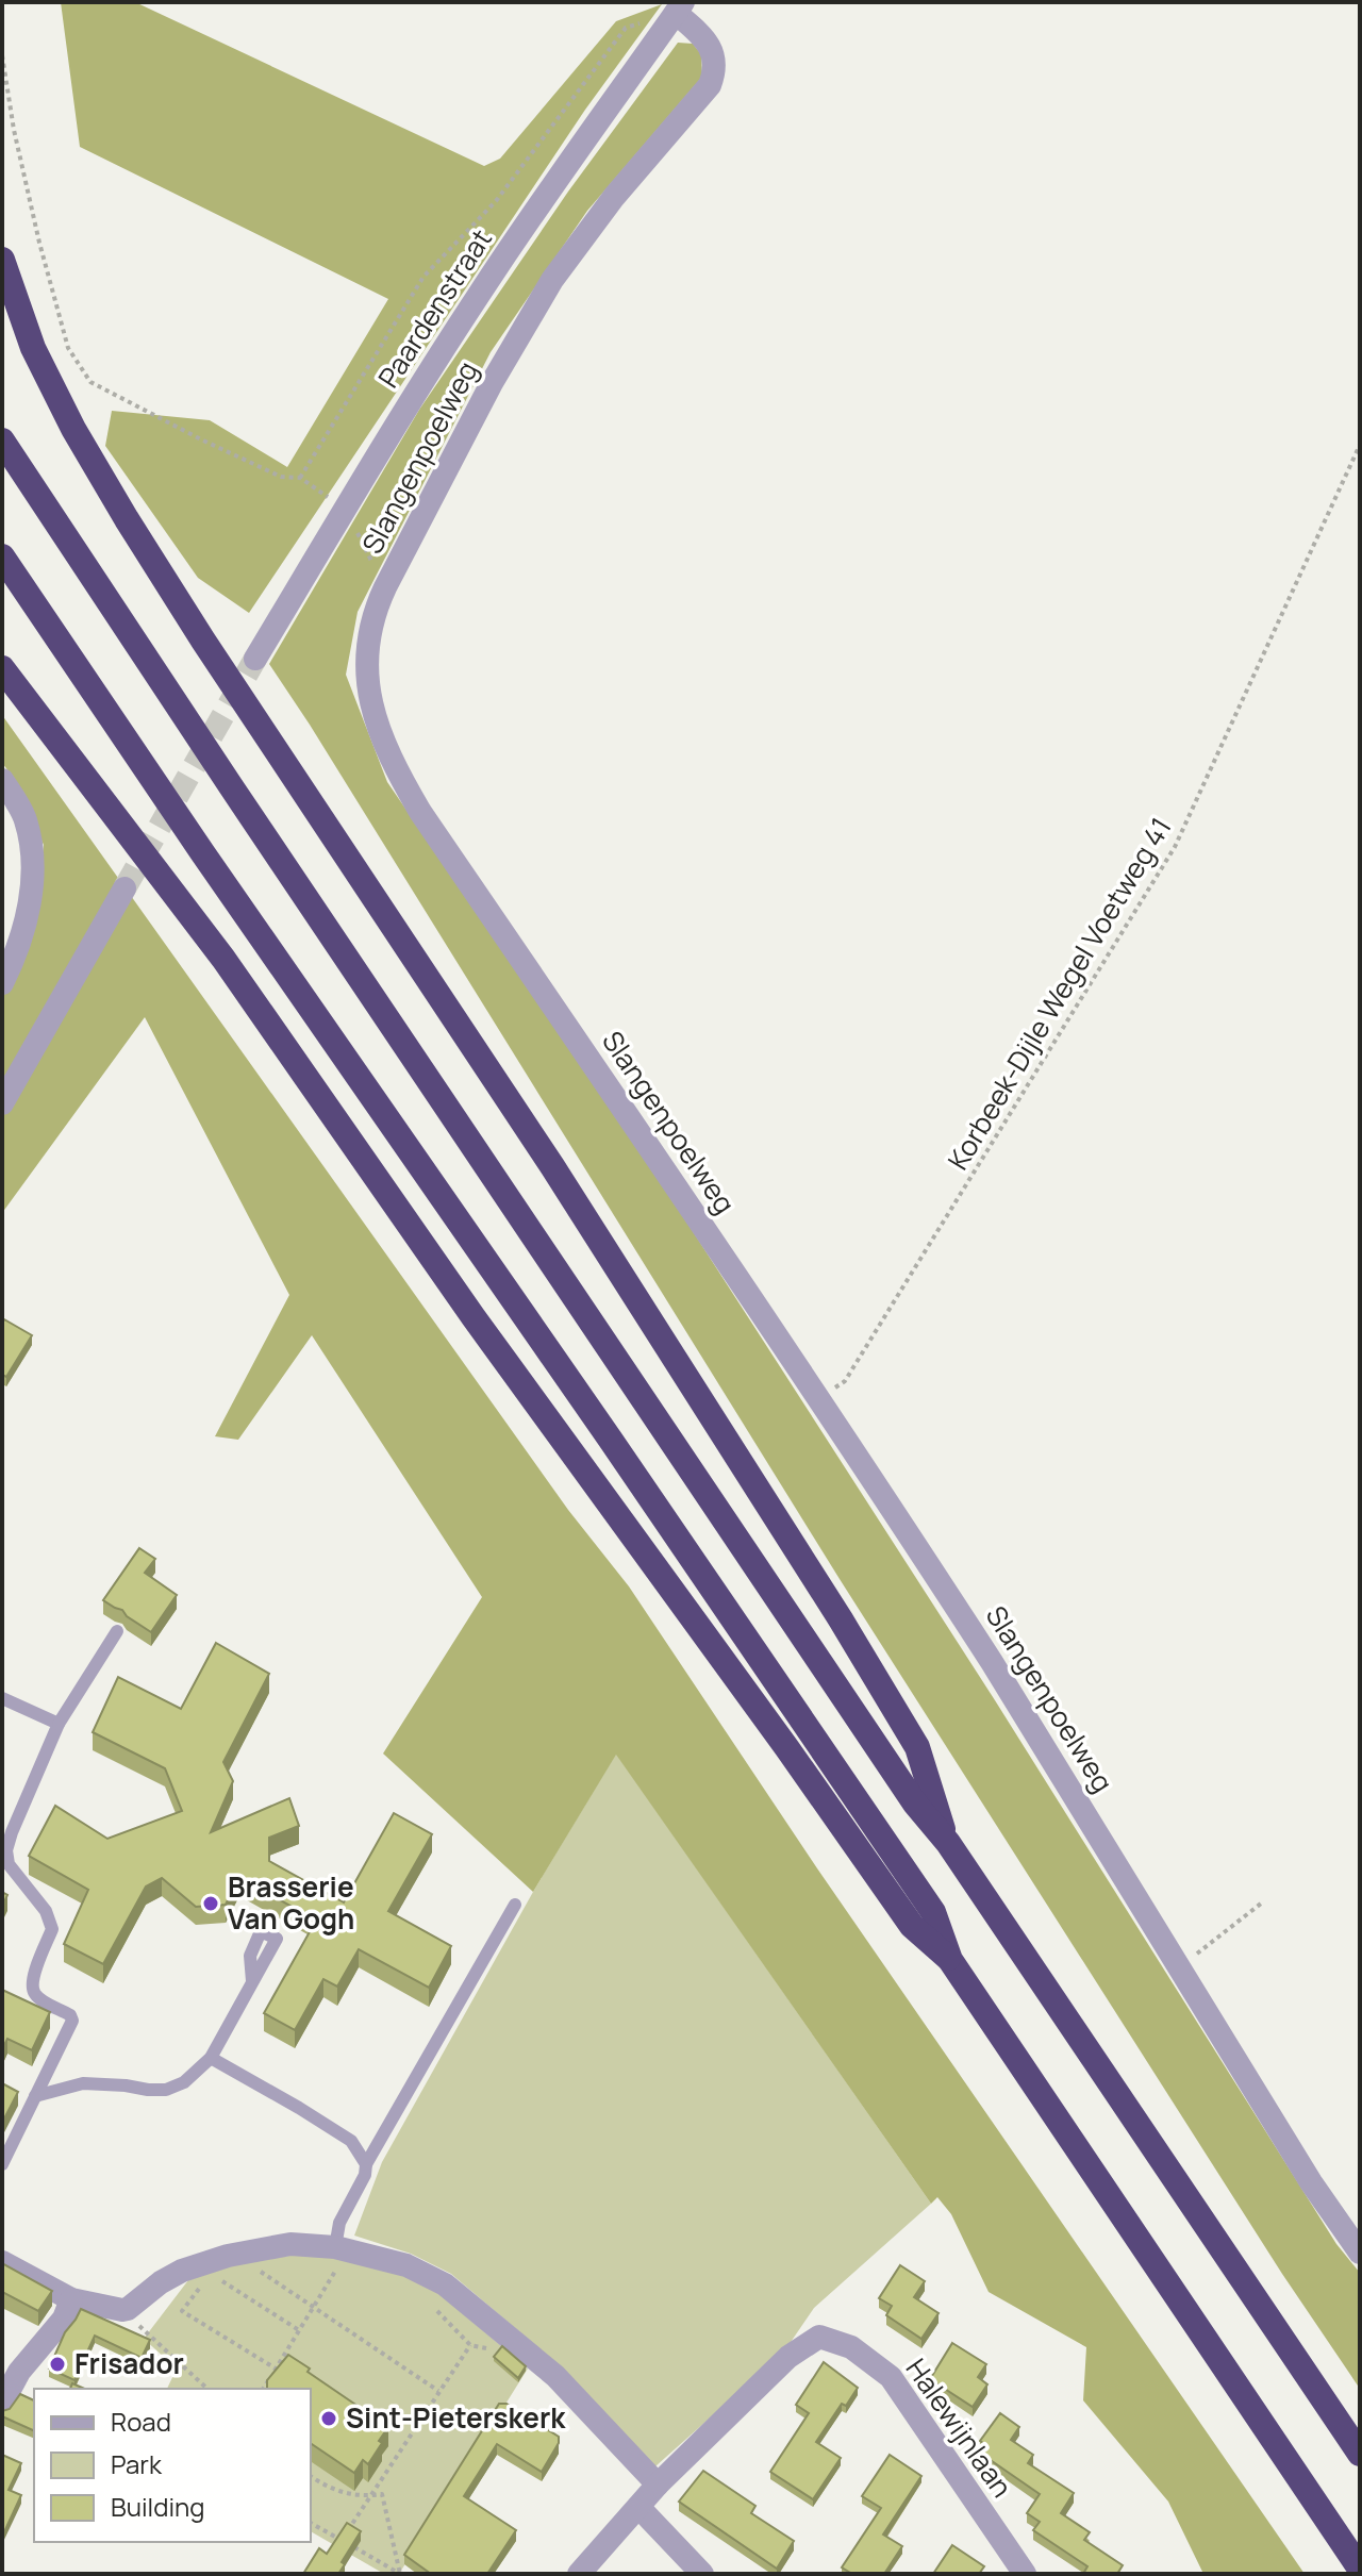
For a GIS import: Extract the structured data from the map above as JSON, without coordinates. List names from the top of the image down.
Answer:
{
  "streets": {
    "street": ["Paardenstraat", "Slangenpoelweg", "Halewijnlaan"],
    "path": ["Korbeek-Dijle Wegel Voetweg 41"]
  },
  "crossings": [
    ["Paardenstraat", "Slangenpoelweg"],
    ["Slangenpoelweg", "Korbeek-Dijle Wegel Voetweg 41"]
  ],
  "places": ["Brasserie Van Gogh", "Frisador", "Sint-Pieterskerk"],
  "legend": ["Road", "Park", "Building"]
}
